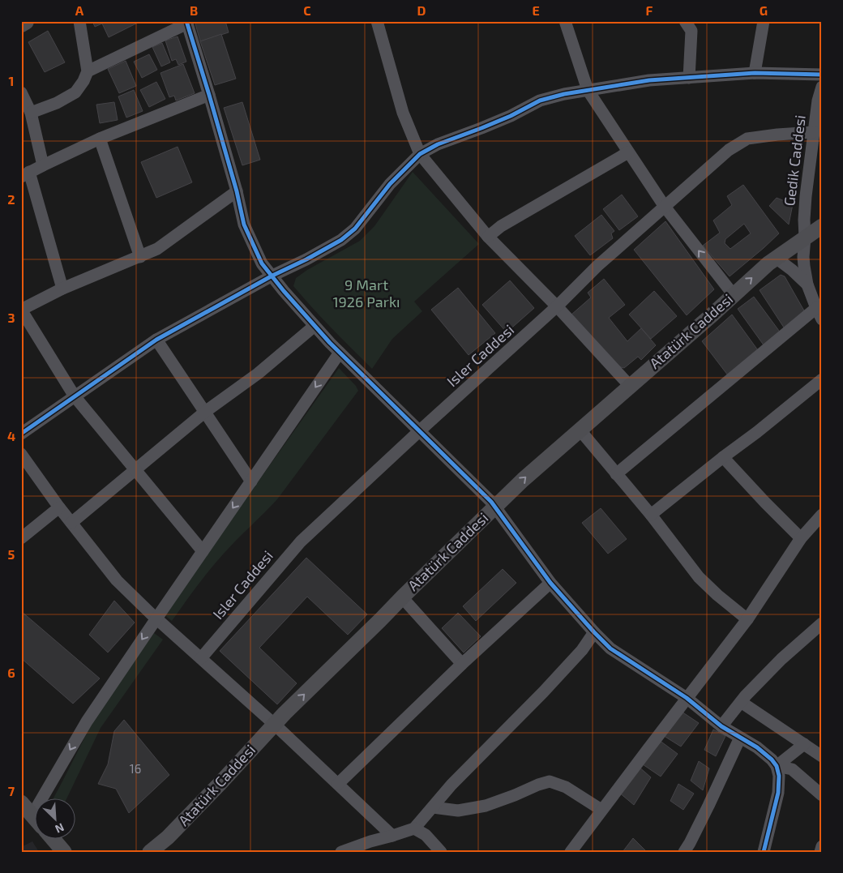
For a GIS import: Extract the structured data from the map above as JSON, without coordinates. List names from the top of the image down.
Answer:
{
  "streets": {
    "main road": ["Atatürk Caddesi"],
    "street": ["Gedik Caddesi", "Isler Caddesi"]
  },
  "crossings": [
    ["Gedik Caddesi", "Atatürk Caddesi"],
    ["Gedik Caddesi", "Isler Caddesi"]
  ],
  "one_way": ["Atatürk Caddesi"],
  "parks": ["9 Mart 1926 Parkı"],
  "house_numbers": ["16"],
  "north": "bottom right",
  "grid": {
    "columns": [
      "A",
      "B",
      "C",
      "D",
      "E",
      "F",
      "G"
    ],
    "rows": [
      "1",
      "2",
      "3",
      "4",
      "5",
      "6",
      "7"
    ]
  }
}
